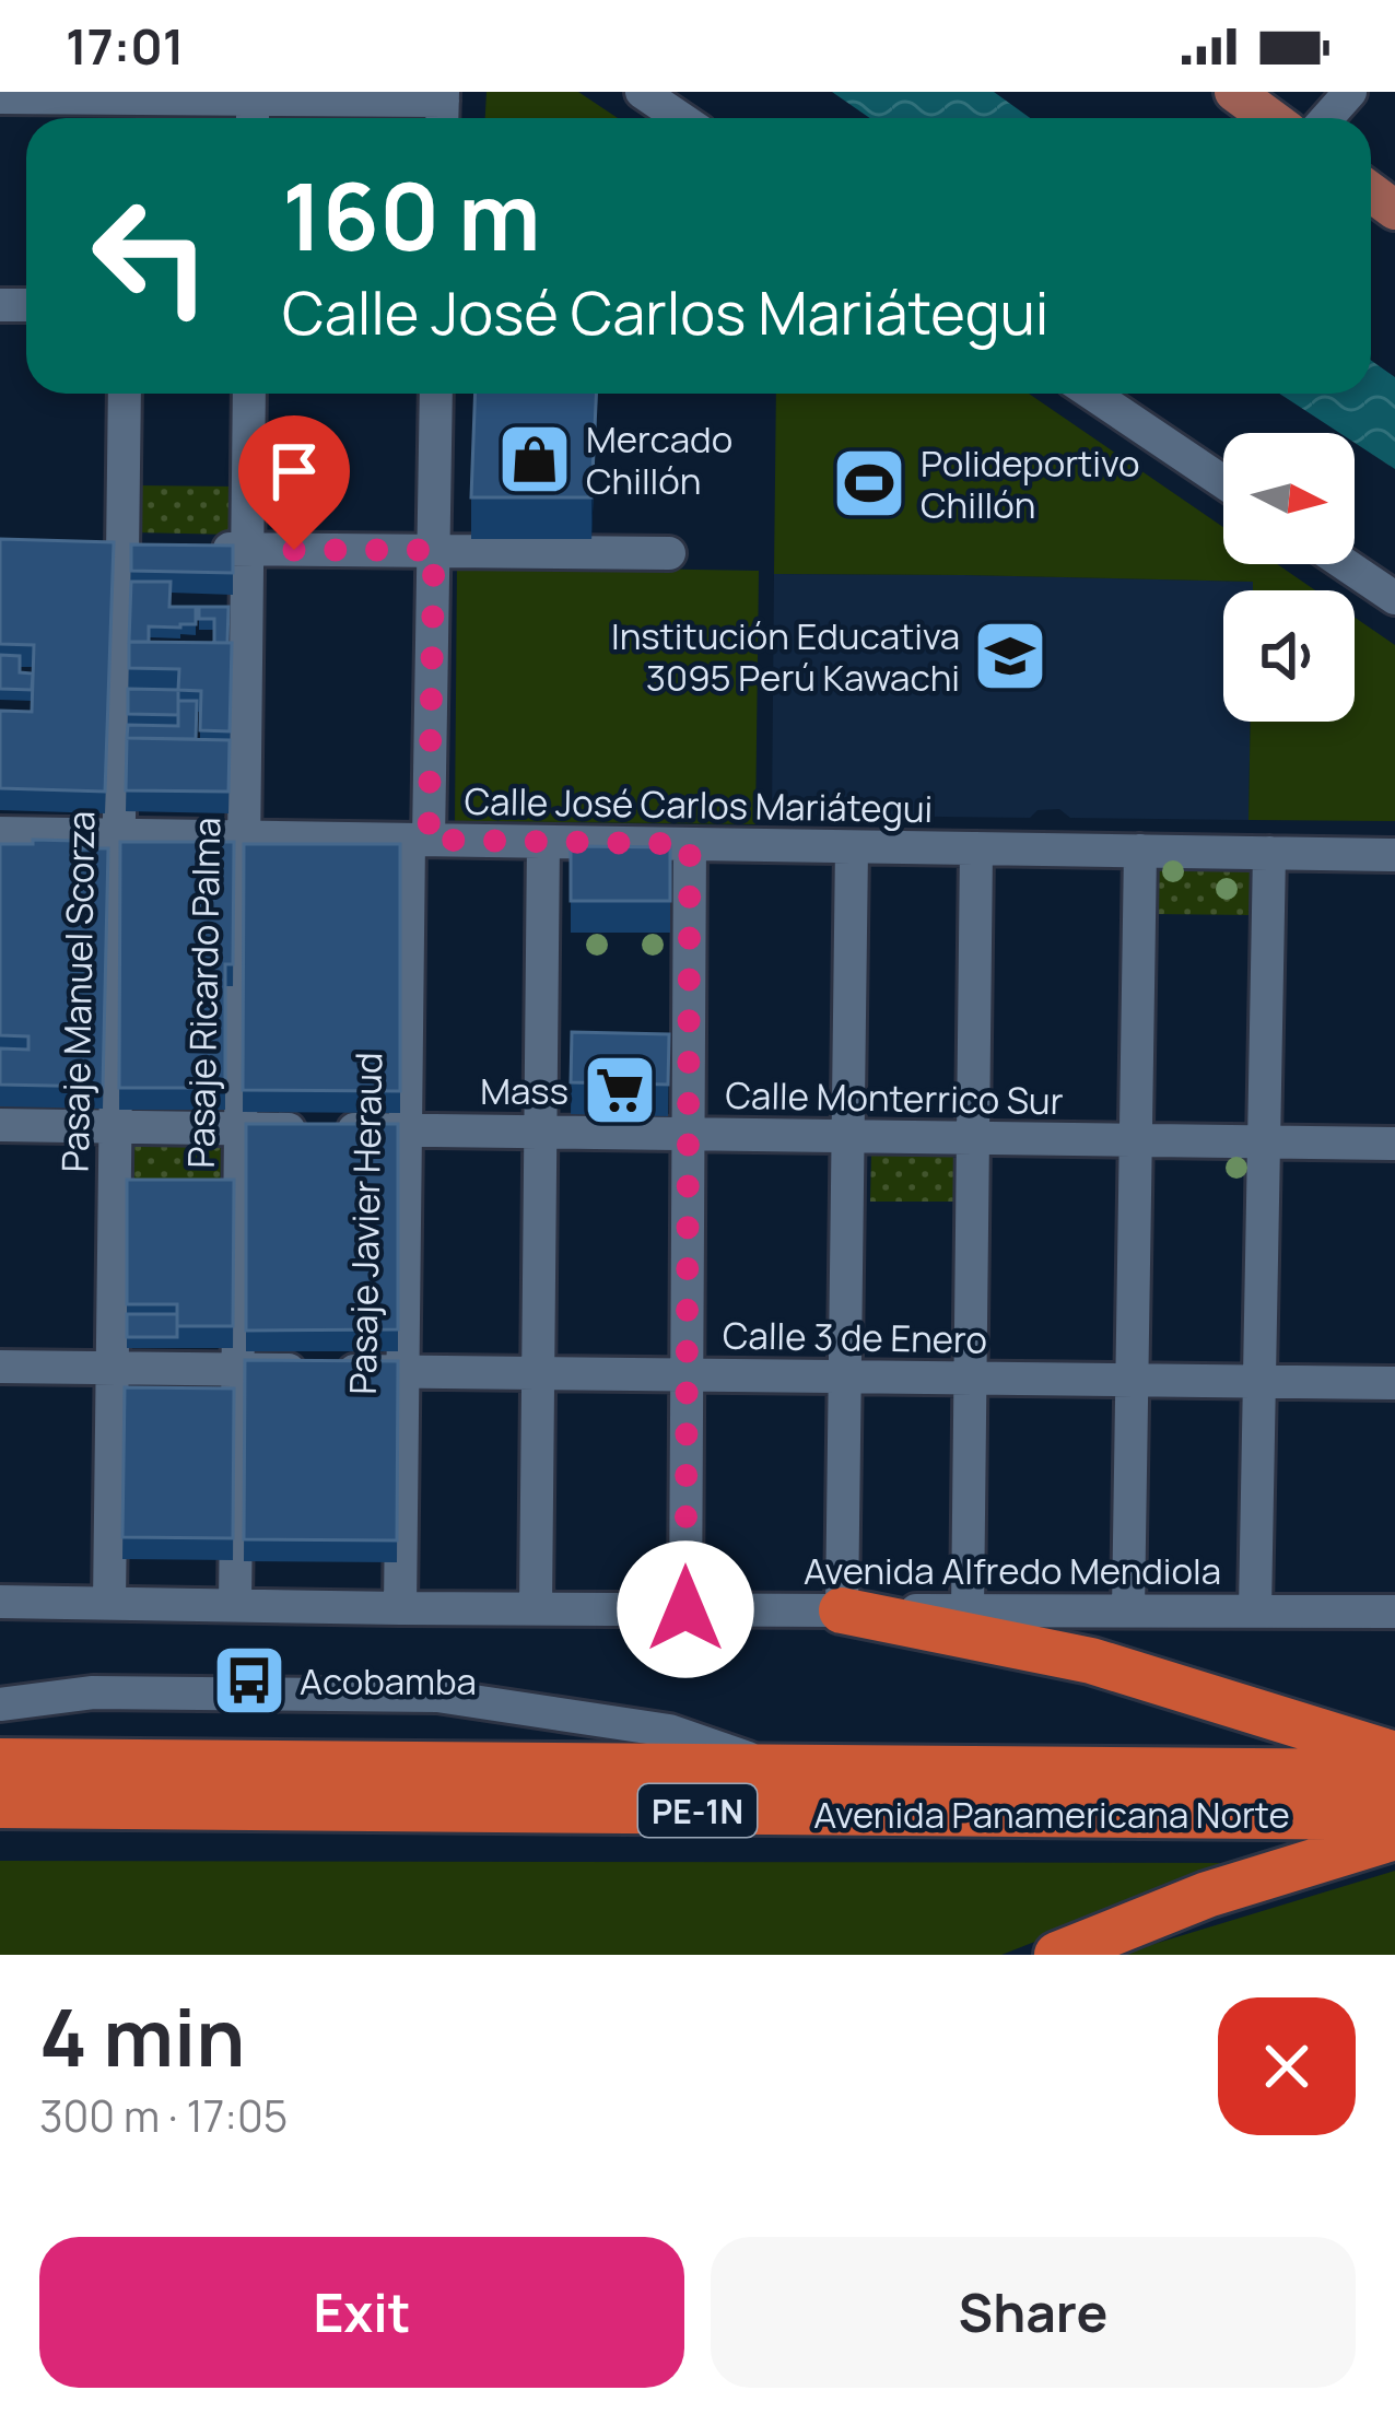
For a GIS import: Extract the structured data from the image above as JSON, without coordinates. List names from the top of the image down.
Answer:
{
  "streets": {
    "highway": ["PE-1N", "Avenida Panamericana Norte"],
    "street": [
      "Calle José Carlos Mariátegui",
      "Pasaje Manuel Scorza",
      "Pasaje Ricardo Palma",
      "Calle Monterrico Sur",
      "Pasaje Javier Heraud",
      "Calle 3 de Enero",
      "Avenida Alfredo Mendiola"
    ]
  },
  "crossings": [
    ["Calle José Carlos Mariátegui", "Pasaje Manuel Scorza"],
    ["Calle José Carlos Mariátegui", "Pasaje Ricardo Palma"],
    ["Calle José Carlos Mariátegui", "Pasaje Javier Heraud"],
    ["Pasaje Manuel Scorza", "Calle Monterrico Sur"],
    ["Pasaje Manuel Scorza", "Calle 3 de Enero"],
    ["Pasaje Manuel Scorza", "Avenida Alfredo Mendiola"],
    ["Pasaje Ricardo Palma", "Calle Monterrico Sur"],
    ["Pasaje Ricardo Palma", "Calle 3 de Enero"],
    ["Pasaje Ricardo Palma", "Avenida Alfredo Mendiola"],
    ["Calle Monterrico Sur", "Pasaje Javier Heraud"],
    ["Pasaje Javier Heraud", "Calle 3 de Enero"],
    ["Pasaje Javier Heraud", "Avenida Alfredo Mendiola"]
  ],
  "places": {
    "shop": ["Mercado Chillón"],
    "sports": ["Polideportivo Chillón"],
    "school or university": ["Institución Educativa 3095 Perú Kawachi"],
    "supermarket": ["Mass"],
    "bus stop": ["Acobamba"]
  },
  "north": "right",
  "page": {
    "status": "17:01",
    "turn": ["160 m", "Calle José Carlos Mariátegui"],
    "heading": ["4 min", "300 m · 17:05"],
    "buttons": ["Exit", "Share"]
  }
}
